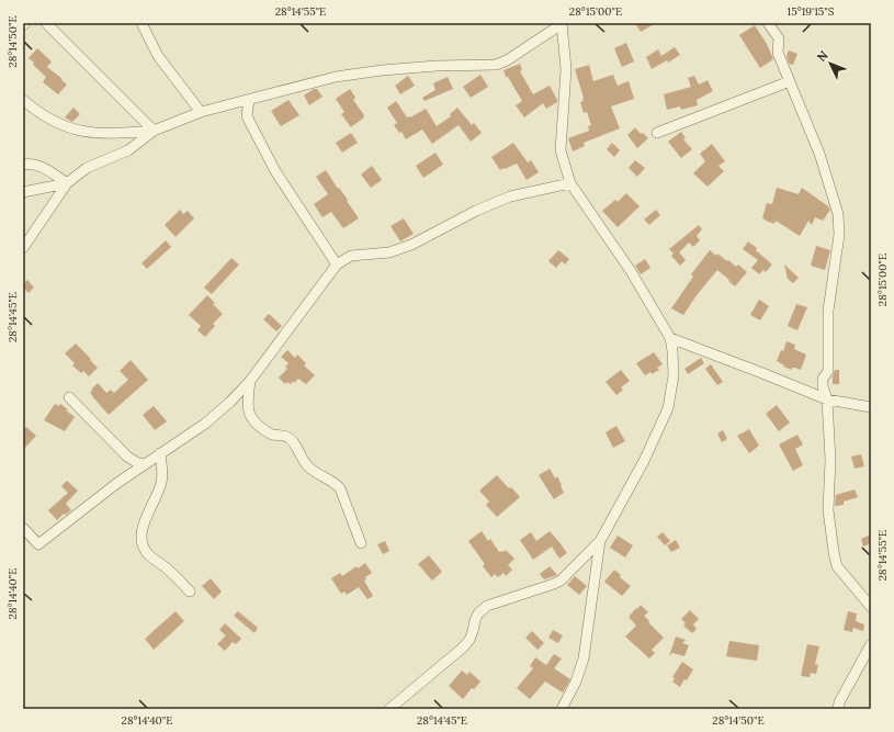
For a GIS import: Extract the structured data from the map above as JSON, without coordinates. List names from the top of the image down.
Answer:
{
  "north": "top left",
  "coordinates": [
    "28°14'55\"E",
    "28°15'00\"E",
    "15°19'15\"S",
    "28°14'50\"E",
    "28°14'45\"E",
    "28°14'40\"E"
  ]
}
